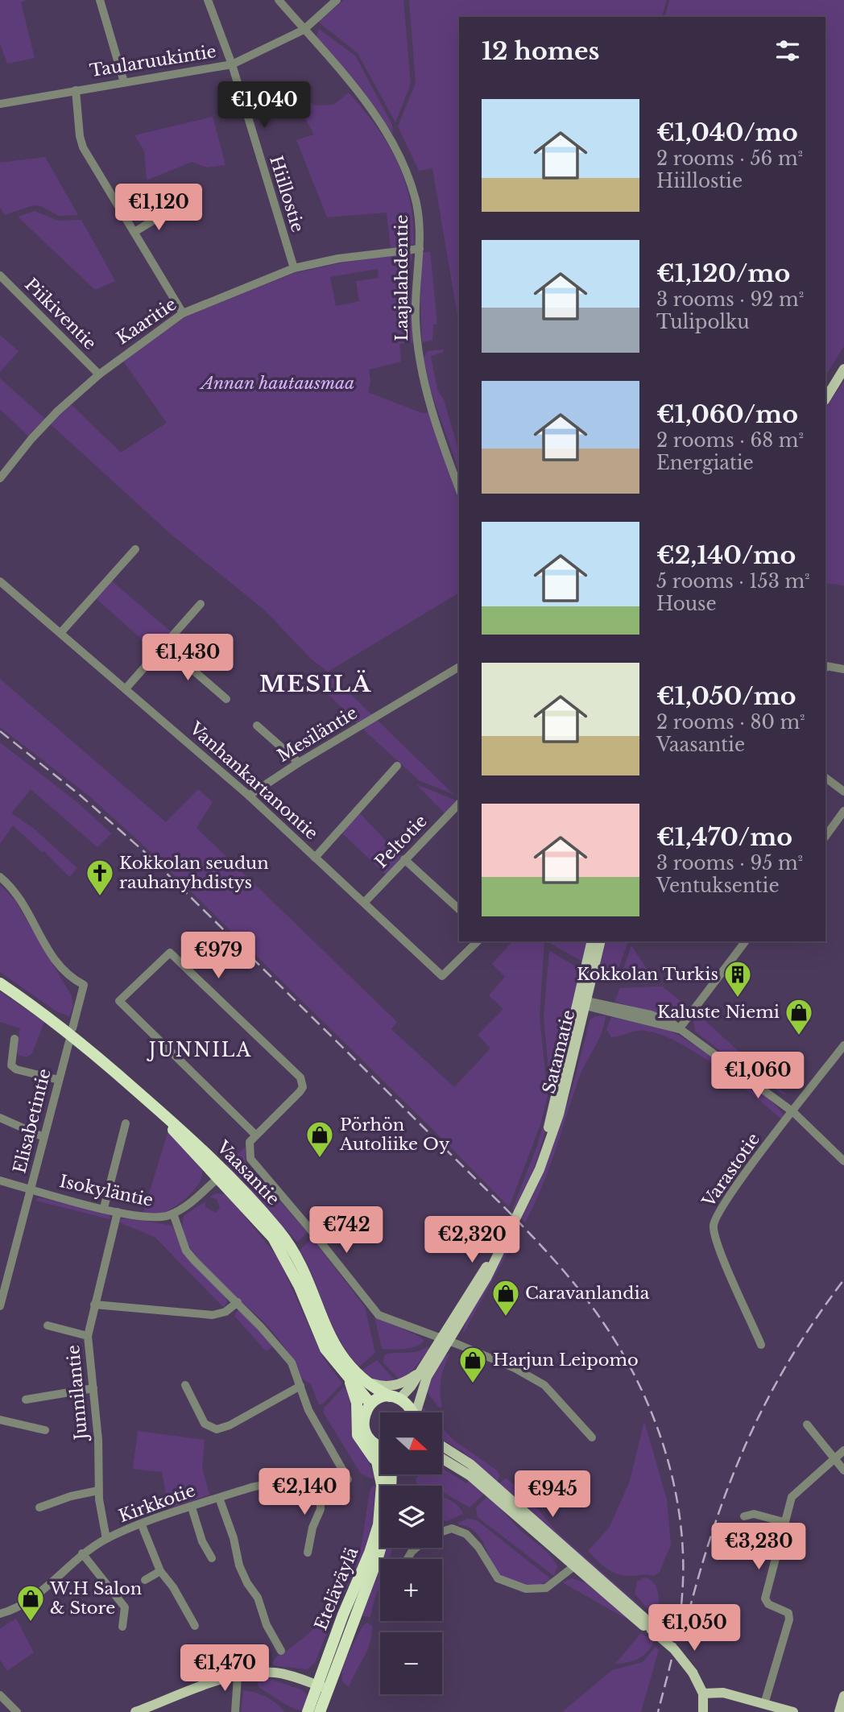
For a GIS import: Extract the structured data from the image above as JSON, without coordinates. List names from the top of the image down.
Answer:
{
  "streets": {
    "highway": ["Vaasantie", "Eteläväylä"],
    "main road": ["Satamatie"],
    "street": [
      "Taularuukintie",
      "Hiillostie",
      "Laajalahdentie",
      "Piikiventie",
      "Kaaritie",
      "Mesiläntie",
      "Vanhankartanontie",
      "Peltotie",
      "Elisabetintie",
      "Varastotie",
      "Isokyläntie",
      "Junnilantie",
      "Kirkkotie"
    ]
  },
  "crossings": [
    ["Taularuukintie", "Hiillostie"],
    ["Taularuukintie", "Laajalahdentie"],
    ["Hiillostie", "Kaaritie"],
    ["Laajalahdentie", "Kaaritie"],
    ["Piikiventie", "Kaaritie"],
    ["Mesiläntie", "Vanhankartanontie"],
    ["Vanhankartanontie", "Peltotie"],
    ["Satamatie", "Vaasantie"],
    ["Elisabetintie", "Isokyläntie"],
    ["Vaasantie", "Isokyläntie"],
    ["Vaasantie", "Eteläväylä"],
    ["Isokyläntie", "Junnilantie"],
    ["Junnilantie", "Kirkkotie"]
  ],
  "districts": ["MESILÄ", "JUNNILA"],
  "parks": ["Annan hautausmaa"],
  "places": {
    "church": ["Kokkolan seudun rauhanyhdistys"],
    "building": ["Kokkolan Turkis"],
    "shop": [
      "Kaluste Niemi",
      "Pörhön Autoliike Oy",
      "Caravanlandia",
      "Harjun Leipomo",
      "W.H Salon & Store"
    ]
  },
  "north": "right",
  "page": {
    "heading": "12 homes",
    "price": [
      "€1,040",
      "€1,120",
      "€1,430",
      "€979",
      "€1,060",
      "€742",
      "€2,320",
      "€2,140",
      "€945",
      "€3,230",
      "€1,050",
      "€1,470"
    ],
    "list": [
      {
        "name": "€1,040/mo",
        "note": "2 rooms · 56 m² · Hiillostie"
      },
      {
        "name": "€1,120/mo",
        "note": "3 rooms · 92 m² · Tulipolku"
      },
      {
        "name": "€1,060/mo",
        "note": "2 rooms · 68 m² · Energiatie"
      },
      {
        "name": "€2,140/mo",
        "note": "5 rooms · 153 m² · House"
      },
      {
        "name": "€1,050/mo",
        "note": "2 rooms · 80 m² · Vaasantie"
      },
      {
        "name": "€1,470/mo",
        "note": "3 rooms · 95 m² · Ventuksentie"
      }
    ],
    "map_buttons": ["+", "−"]
  }
}
